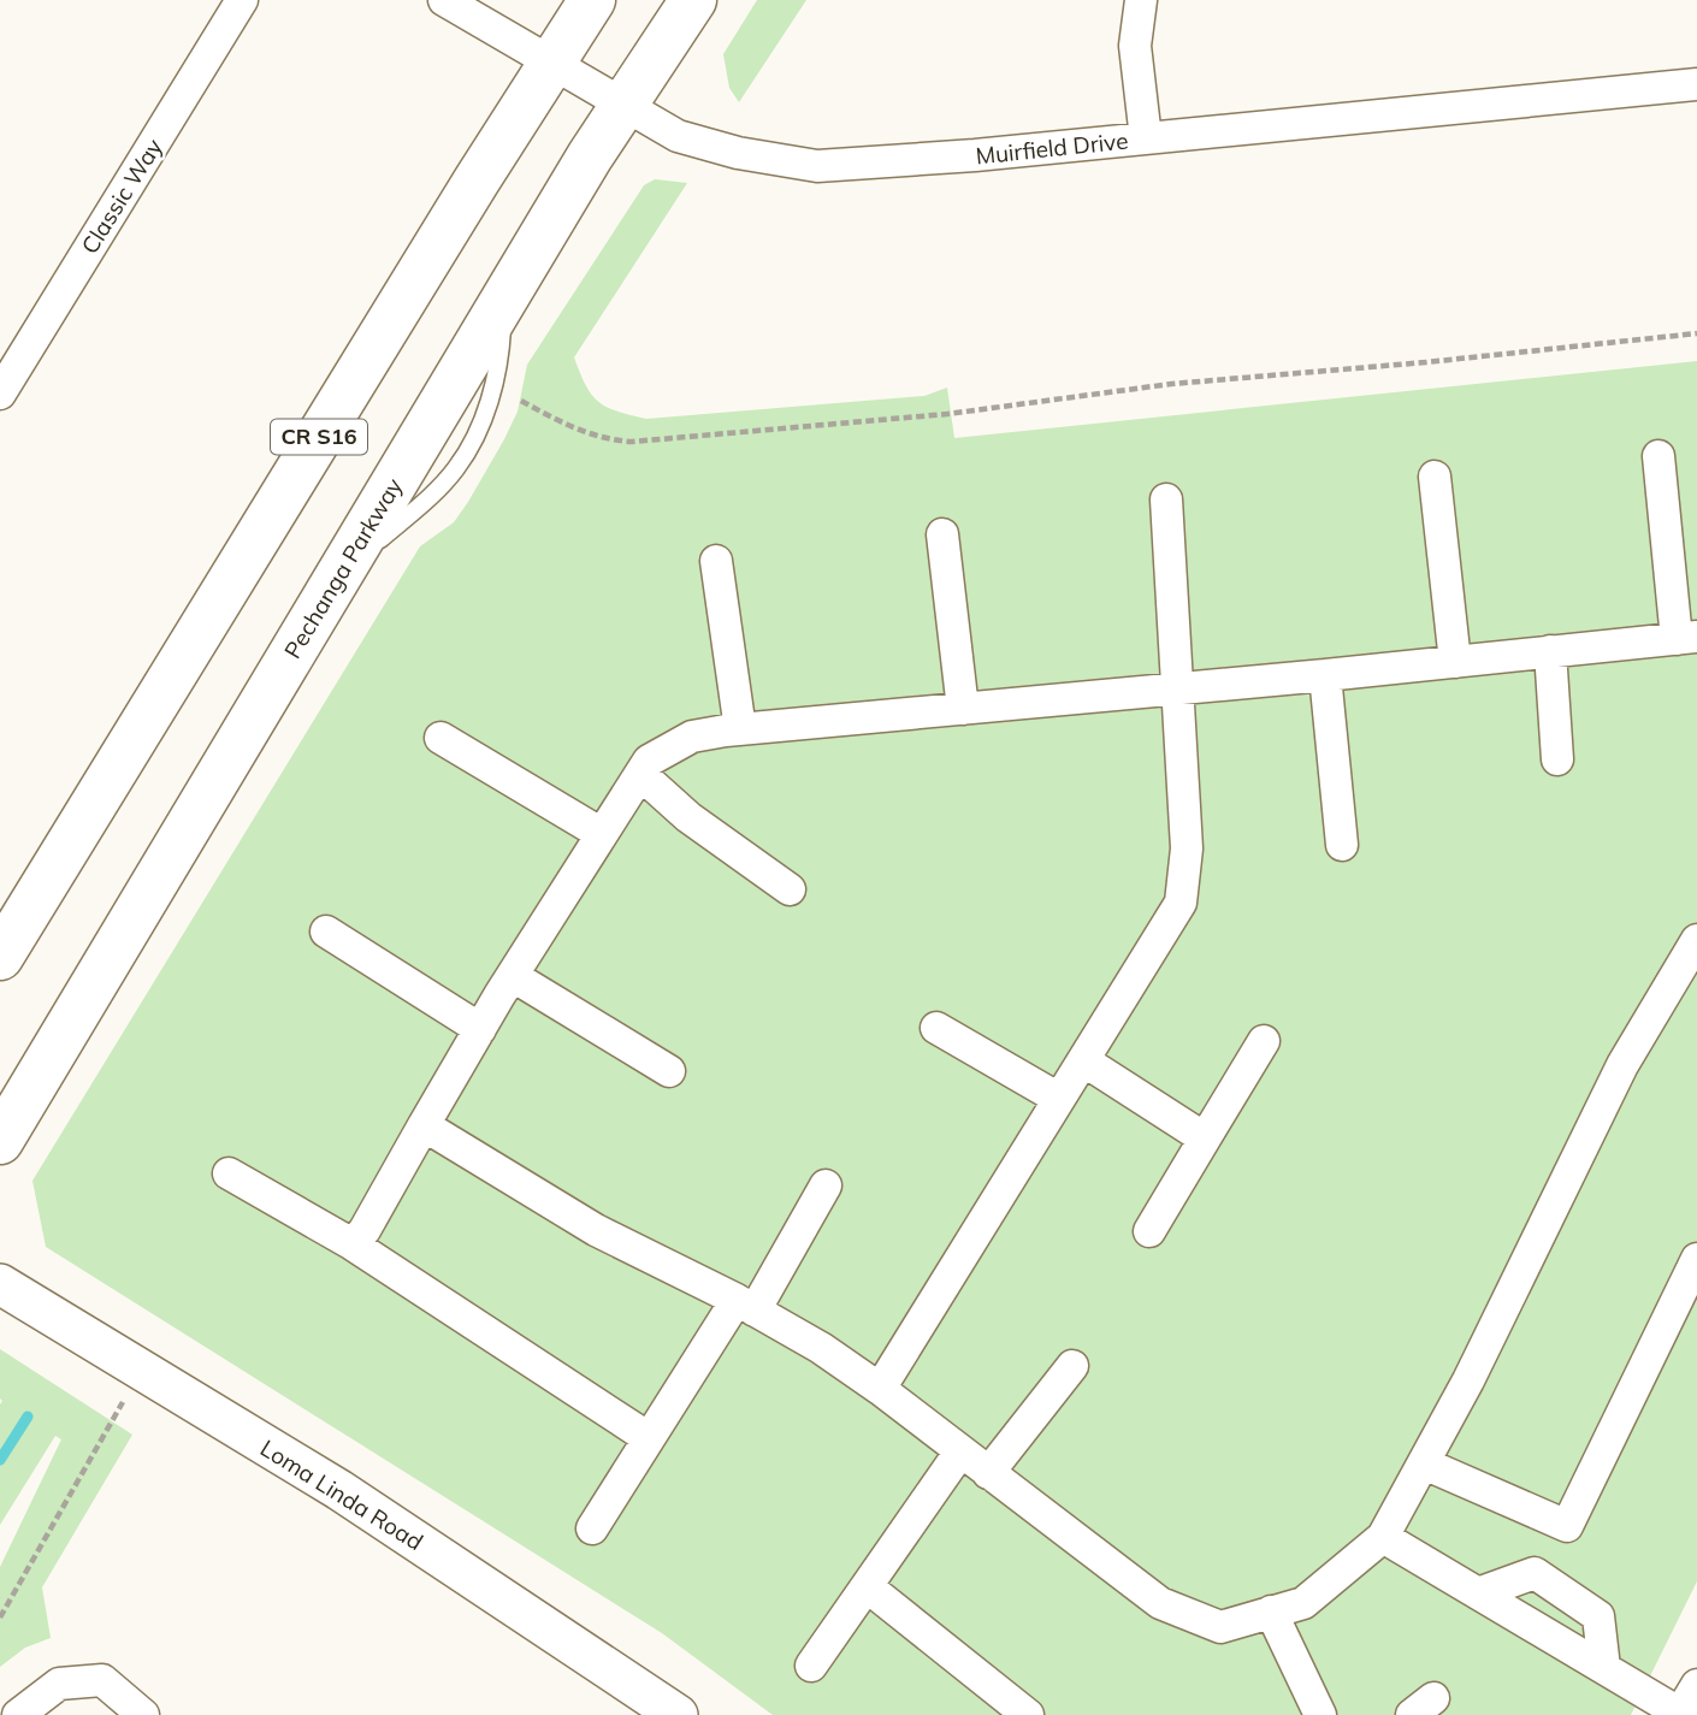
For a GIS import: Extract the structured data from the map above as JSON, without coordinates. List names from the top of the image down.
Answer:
{
  "streets": {
    "main road": ["CR S16", "Pechanga Parkway"],
    "street": ["Muirfield Drive", "Classic Way", "Loma Linda Road"]
  },
  "crossings": [
    ["Muirfield Drive", "CR S16"],
    ["Muirfield Drive", "Pechanga Parkway"]
  ]
}
